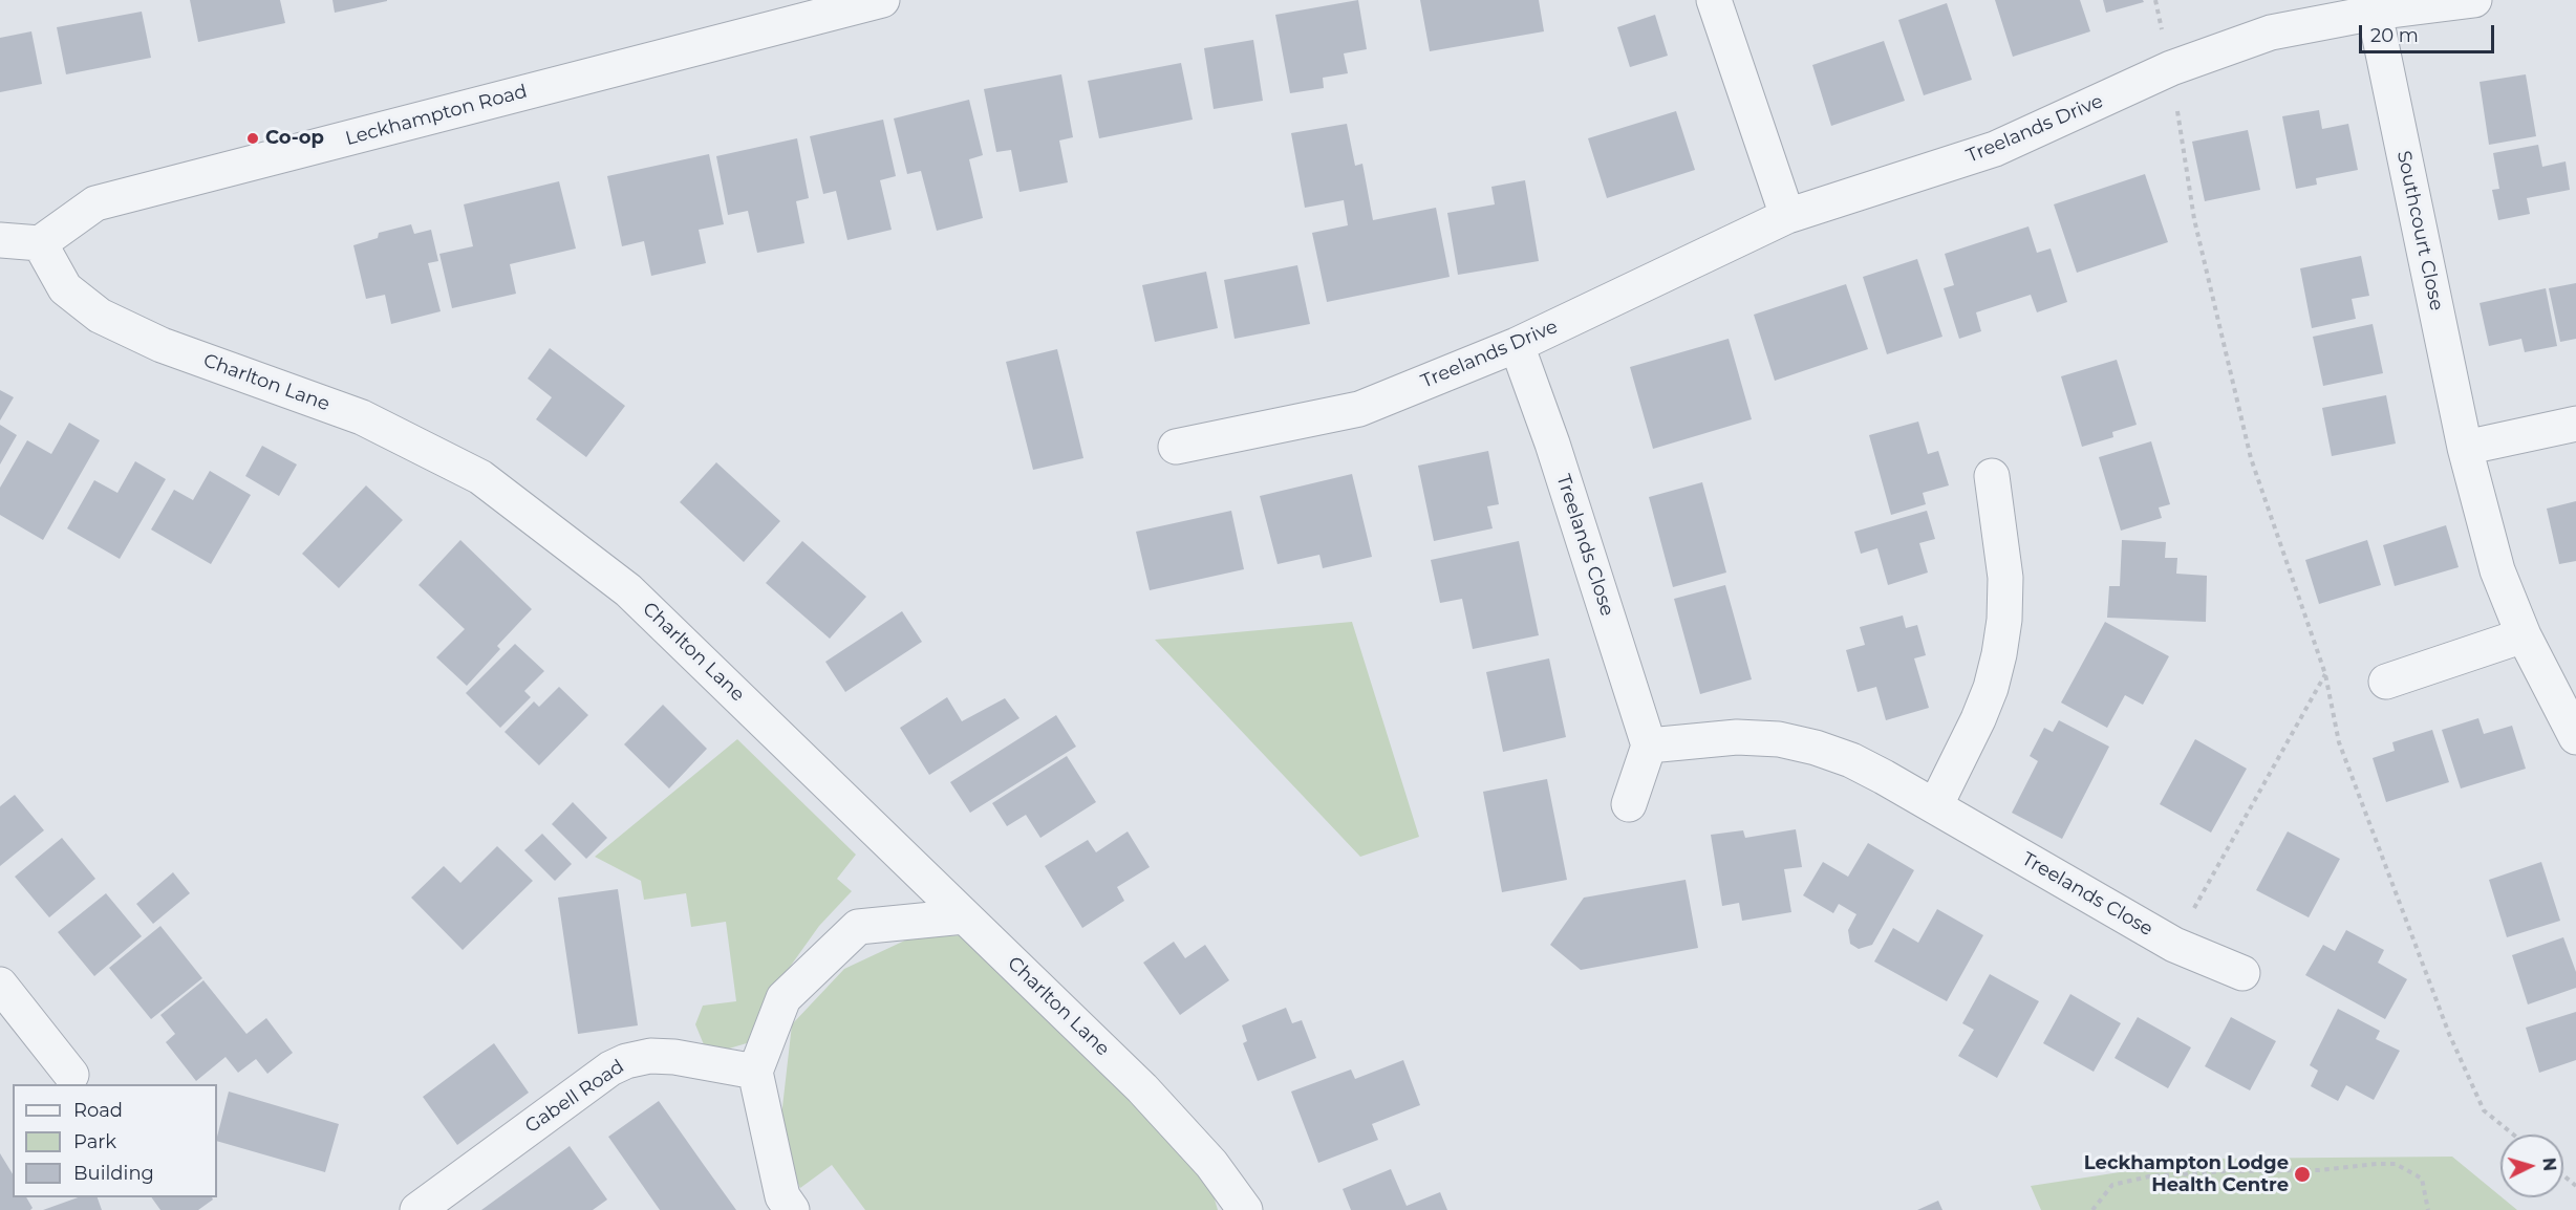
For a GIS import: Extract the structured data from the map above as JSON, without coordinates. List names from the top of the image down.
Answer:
{
  "streets": {
    "street": [
      "Leckhampton Road",
      "Treelands Drive",
      "Southcourt Close",
      "Charlton Lane",
      "Treelands Close",
      "Gabell Road"
    ]
  },
  "crossings": [
    ["Leckhampton Road", "Charlton Lane"],
    ["Treelands Drive", "Southcourt Close"],
    ["Treelands Drive", "Treelands Close"]
  ],
  "places": ["Co-op", "Leckhampton Lodge Health Centre"],
  "legend": ["Road", "Park", "Building"],
  "scale_bar": "20 m",
  "north": "right"
}
